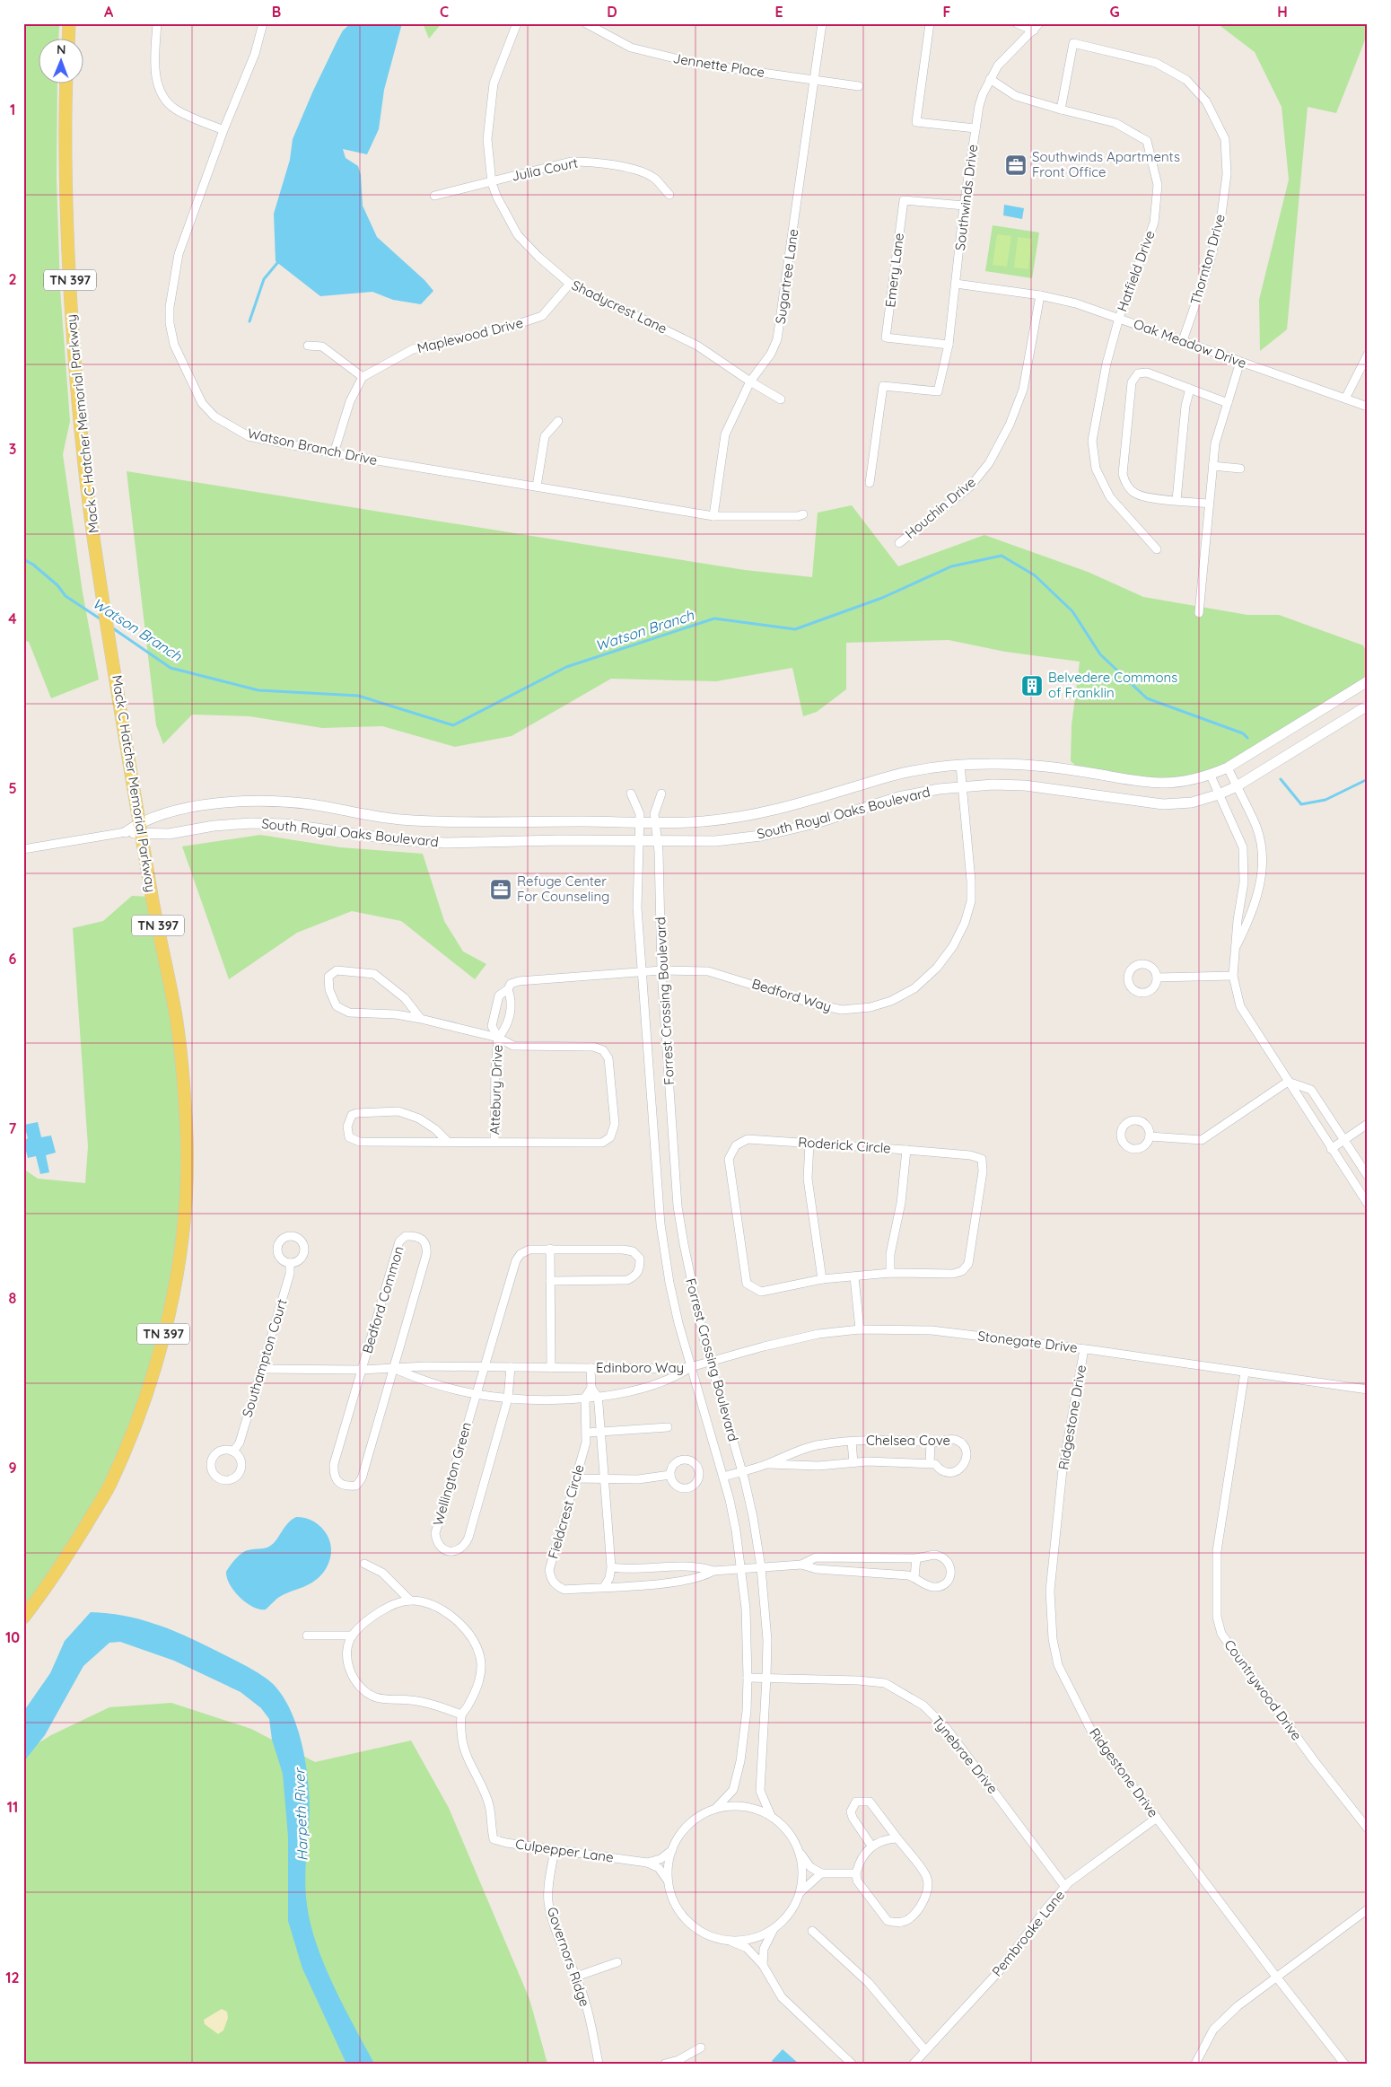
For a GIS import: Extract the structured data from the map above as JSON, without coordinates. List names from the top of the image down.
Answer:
{
  "streets": {
    "main road": ["TN 397", "Mack C Hatcher Memorial Parkway", "South Royal Oaks Boulevard"],
    "street": [
      "Jennette Place",
      "Julia Court",
      "Southwinds Drive",
      "Thornton Drive",
      "Emery Lane",
      "Hatfield Drive",
      "Sugartree Lane",
      "Shadycrest Lane",
      "Maplewood Drive",
      "Oak Meadow Drive",
      "Watson Branch Drive",
      "Houchin Drive",
      "Bedford Way",
      "Forrest Crossing Boulevard",
      "Attebury Drive",
      "Roderick Circle",
      "Bedford Common",
      "Stonegate Drive",
      "Southampton Court",
      "Edinboro Way",
      "Ridgestone Drive",
      "Chelsea Cove",
      "Wellington Green",
      "Fieldcrest Circle",
      "Countrywood Drive",
      "Tynebrae Drive",
      "Culpepper Lane",
      "Pembroake Lane",
      "Governors Ridge"
    ]
  },
  "crossings": [
    ["Jennette Place", "Sugartree Lane"],
    ["Julia Court", "Shadycrest Lane"],
    ["Southwinds Drive", "Emery Lane"],
    ["Southwinds Drive", "Hatfield Drive"],
    ["Southwinds Drive", "Oak Meadow Drive"],
    ["Thornton Drive", "Hatfield Drive"],
    ["Thornton Drive", "Oak Meadow Drive"],
    ["Hatfield Drive", "Oak Meadow Drive"],
    ["Sugartree Lane", "Shadycrest Lane"],
    ["Sugartree Lane", "Watson Branch Drive"],
    ["Shadycrest Lane", "Maplewood Drive"],
    ["Oak Meadow Drive", "Houchin Drive"],
    ["Mack C Hatcher Memorial Parkway", "South Royal Oaks Boulevard"],
    ["South Royal Oaks Boulevard", "Bedford Way"],
    ["South Royal Oaks Boulevard", "Forrest Crossing Boulevard"],
    ["Bedford Way", "Forrest Crossing Boulevard"],
    ["Forrest Crossing Boulevard", "Stonegate Drive"],
    ["Forrest Crossing Boulevard", "Edinboro Way"],
    ["Forrest Crossing Boulevard", "Chelsea Cove"],
    ["Forrest Crossing Boulevard", "Fieldcrest Circle"],
    ["Forrest Crossing Boulevard", "Tynebrae Drive"],
    ["Forrest Crossing Boulevard", "Culpepper Lane"],
    ["Bedford Common", "Edinboro Way"],
    ["Stonegate Drive", "Edinboro Way"],
    ["Stonegate Drive", "Ridgestone Drive"],
    ["Stonegate Drive", "Countrywood Drive"],
    ["Southampton Court", "Edinboro Way"],
    ["Edinboro Way", "Wellington Green"],
    ["Edinboro Way", "Fieldcrest Circle"],
    ["Ridgestone Drive", "Pembroake Lane"],
    ["Tynebrae Drive", "Pembroake Lane"],
    ["Culpepper Lane", "Governors Ridge"]
  ],
  "water": ["Watson Branch", "Harpeth River"],
  "places": {
    "office": ["Southwinds Apartments Front Office", "Refuge Center For Counseling"],
    "building": ["Belvedere Commons of Franklin"]
  },
  "north": "top",
  "grid": {
    "columns": [
      "A",
      "B",
      "C",
      "D",
      "E",
      "F",
      "G",
      "H"
    ],
    "rows": [
      "1",
      "2",
      "3",
      "4",
      "5",
      "6",
      "7",
      "8",
      "9",
      "10",
      "11",
      "12"
    ]
  }
}
